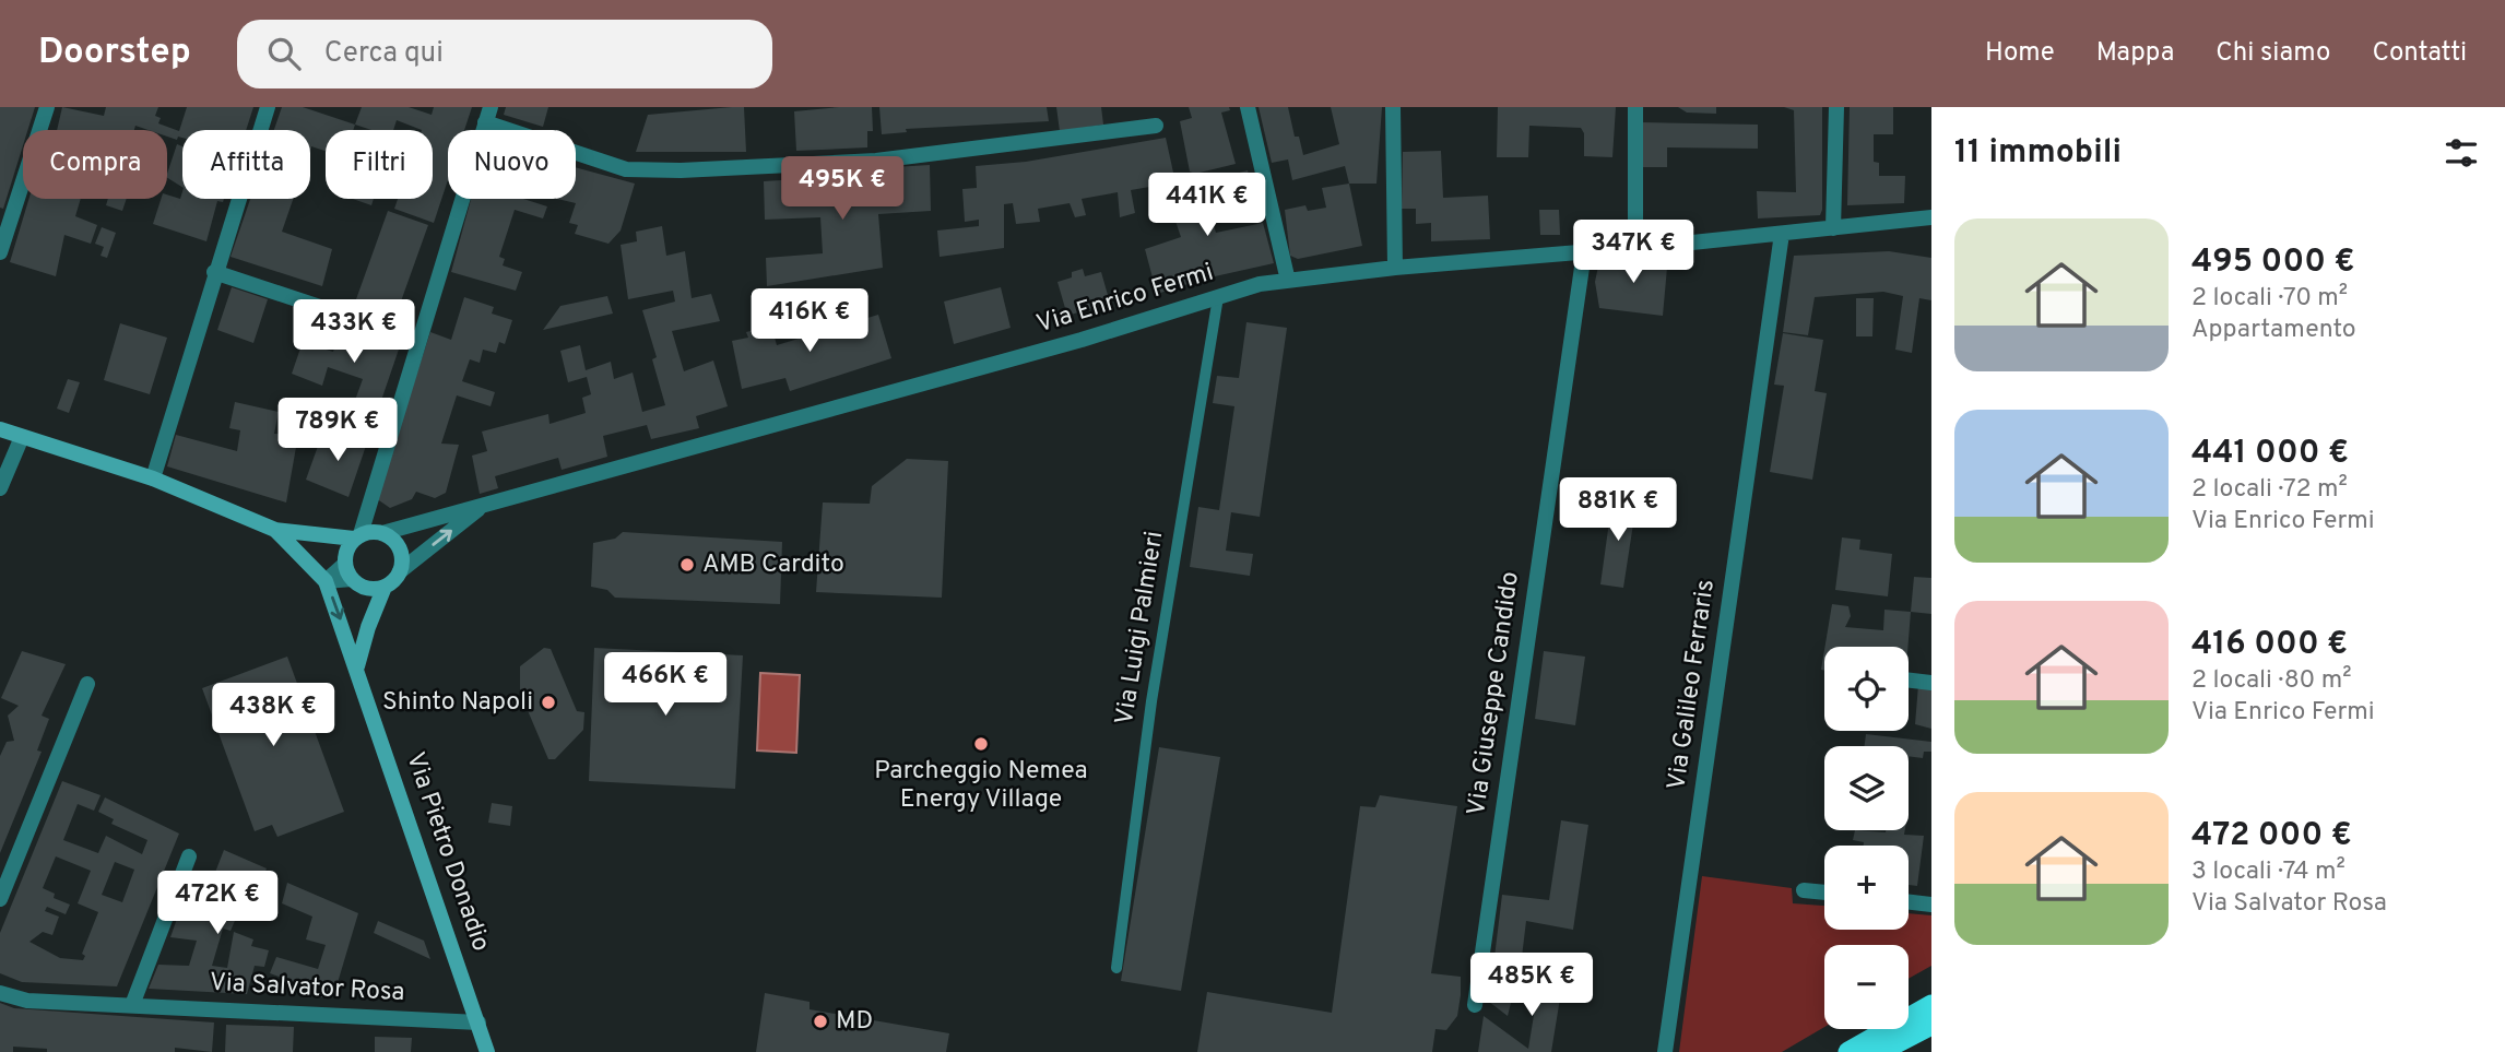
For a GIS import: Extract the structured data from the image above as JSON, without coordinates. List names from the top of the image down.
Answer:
{
  "streets": {
    "main road": ["Via Pietro Donadio"],
    "street": [
      "Via Enrico Fermi",
      "Via Galileo Ferraris",
      "Via Giuseppe Candido",
      "Via Salvator Rosa"
    ],
    "lane": ["Via Luigi Palmieri"]
  },
  "crossings": [
    ["Via Enrico Fermi", "Via Luigi Palmieri"],
    ["Via Enrico Fermi", "Via Galileo Ferraris"],
    ["Via Enrico Fermi", "Via Giuseppe Candido"],
    ["Via Pietro Donadio", "Via Salvator Rosa"]
  ],
  "places": [
    "AMB Cardito",
    "Shinto Napoli",
    "Parcheggio Nemea Energy Village",
    "MD"
  ],
  "page": {
    "header": "Doorstep",
    "search": "Cerca qui",
    "nav": [
      "Home",
      "Mappa",
      "Chi siamo",
      "Contatti"
    ],
    "heading": "11 immobili",
    "chip": [
      "Compra",
      "Affitta",
      "Filtri",
      "Nuovo"
    ],
    "price": [
      "495K €",
      "441K €",
      "347K €",
      "416K €",
      "433K €",
      "789K €",
      "881K €",
      "466K €",
      "438K €",
      "472K €",
      "485K €"
    ],
    "list": [
      {
        "name": "495 000 €",
        "note": "2 locali · 70 m² · Appartamento"
      },
      {
        "name": "441 000 €",
        "note": "2 locali · 72 m² · Via Enrico Fermi"
      },
      {
        "name": "416 000 €",
        "note": "2 locali · 80 m² · Via Enrico Fermi"
      },
      {
        "name": "472 000 €",
        "note": "3 locali · 74 m² · Via Salvator Rosa"
      }
    ],
    "map_buttons": ["+", "−"]
  }
}
